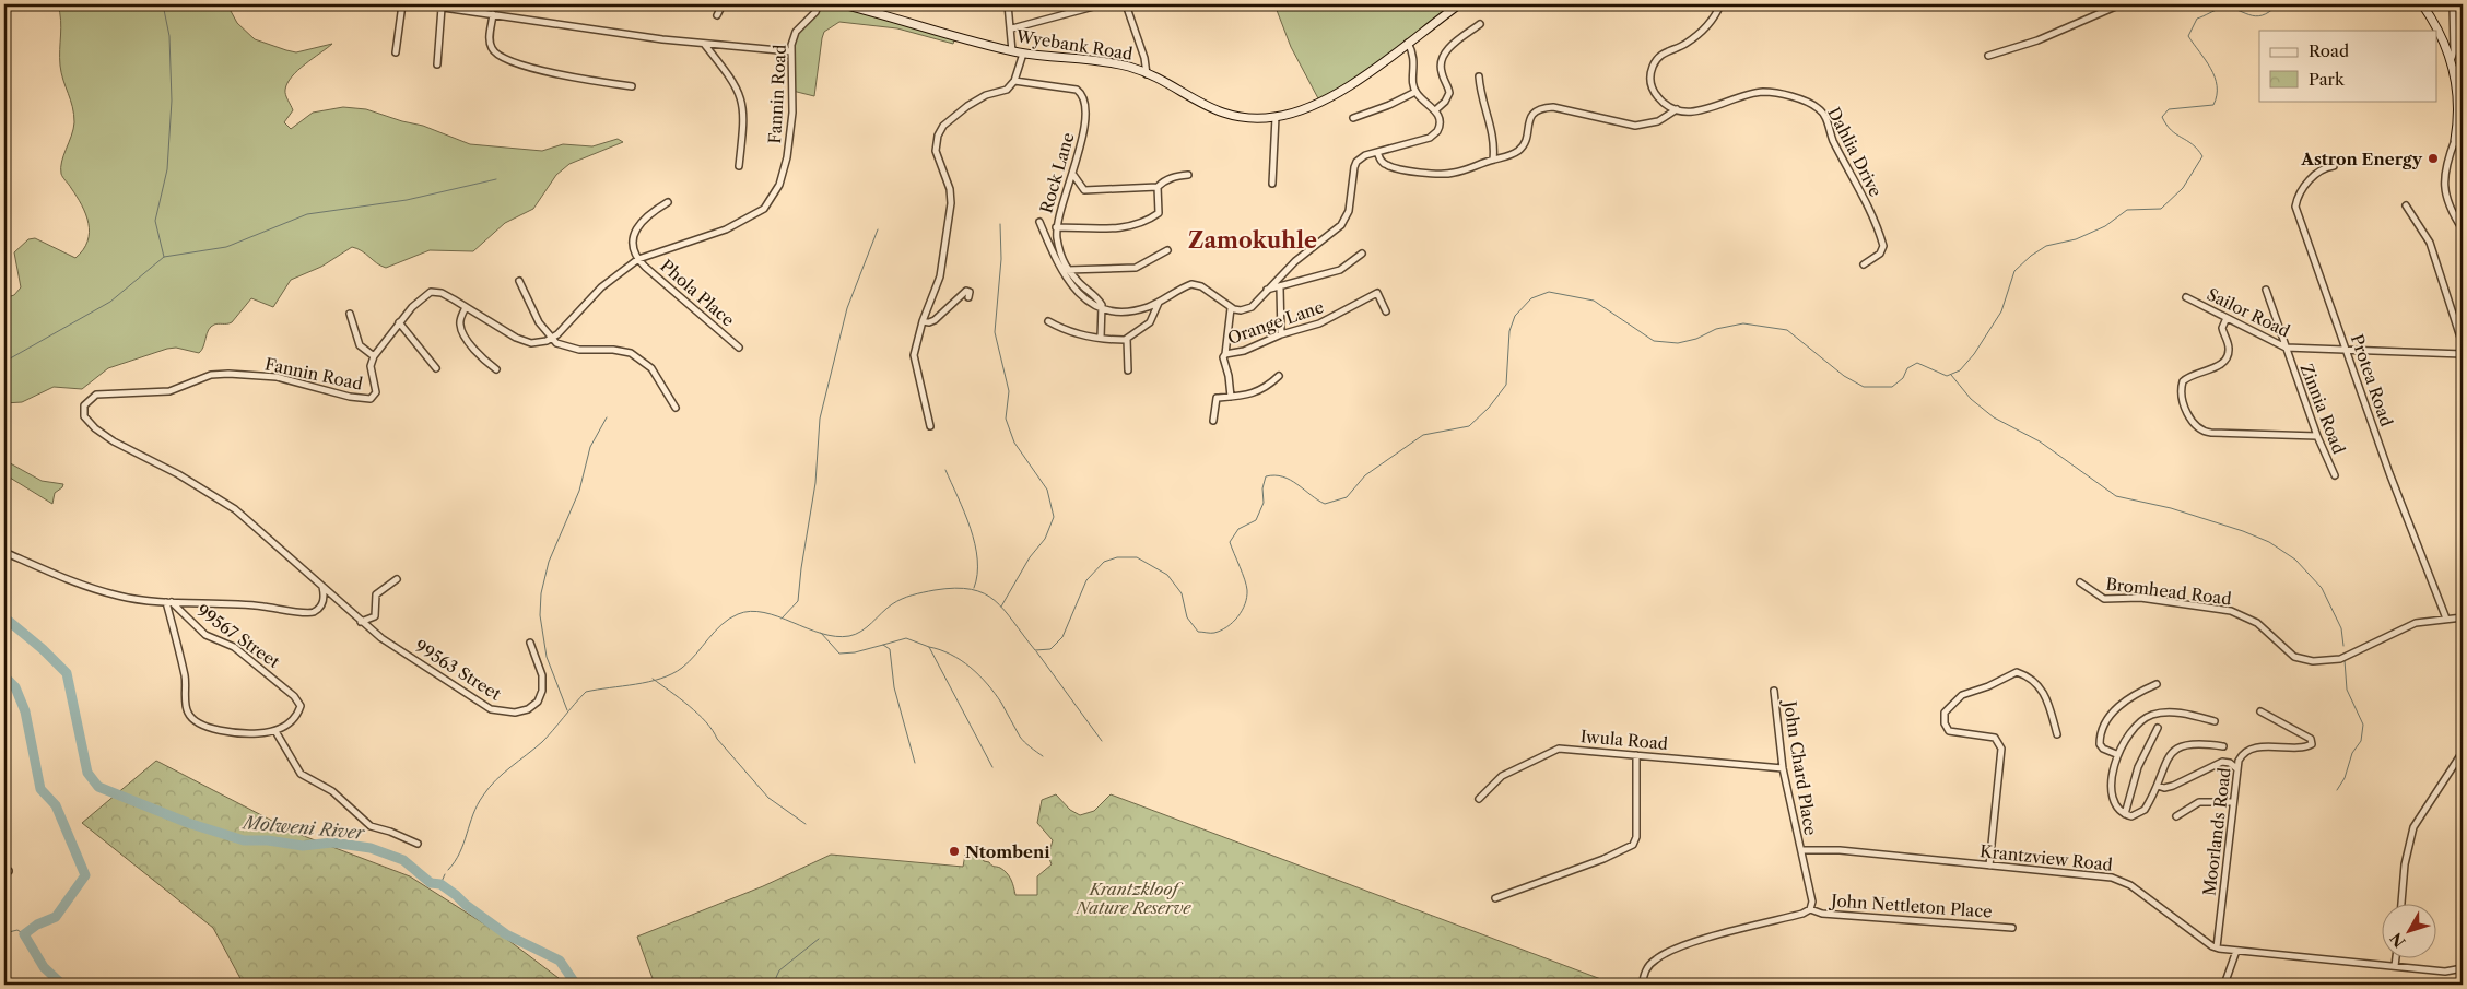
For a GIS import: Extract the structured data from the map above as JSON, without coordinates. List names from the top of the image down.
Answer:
{
  "streets": {
    "street": [
      "Wyebank Road",
      "Fannin Road",
      "Dahlia Drive",
      "Rock Lane",
      "Phola Place",
      "Sailor Road",
      "Orange Lane",
      "Protea Road",
      "Zinnia Road",
      "Bromhead Road",
      "99567 Street",
      "99563 Street",
      "Iwula Road",
      "John Chard Place",
      "Moorlands Road",
      "Krantzview Road",
      "John Nettleton Place"
    ]
  },
  "crossings": [
    ["Fannin Road", "Phola Place"],
    ["Fannin Road", "99563 Street"],
    ["Sailor Road", "Protea Road"],
    ["Sailor Road", "Zinnia Road"],
    ["Protea Road", "Bromhead Road"],
    ["Iwula Road", "John Chard Place"],
    ["John Chard Place", "Krantzview Road"],
    ["John Chard Place", "John Nettleton Place"],
    ["Moorlands Road", "Krantzview Road"]
  ],
  "districts": ["Zamokuhle"],
  "water": ["Molweni River"],
  "parks": ["Krantzkloof Nature Reserve"],
  "places": ["Astron Energy", "Ntombeni"],
  "legend": ["Road", "Park"],
  "north": "bottom left"
}
